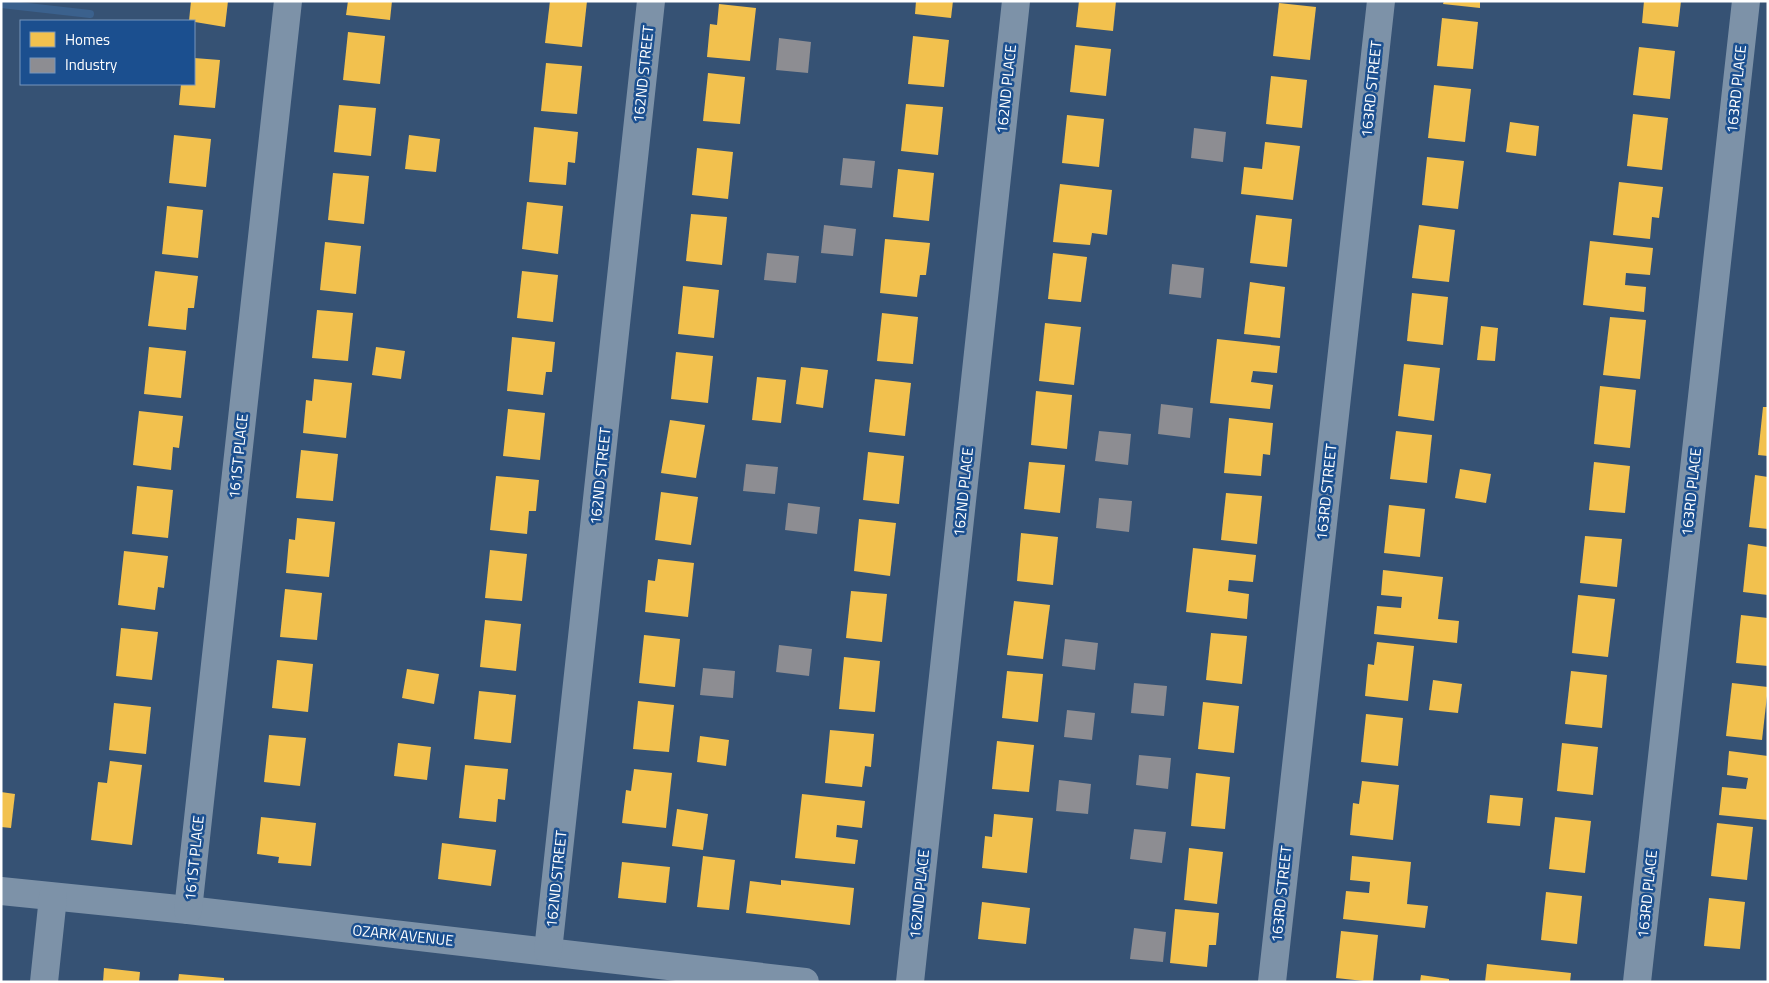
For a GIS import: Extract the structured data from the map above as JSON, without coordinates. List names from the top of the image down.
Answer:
{
  "streets": {
    "street": [
      "162ND STREET",
      "162ND PLACE",
      "163RD STREET",
      "163RD PLACE",
      "161ST PLACE",
      "OZARK AVENUE"
    ]
  },
  "crossings": [
    ["162ND STREET", "OZARK AVENUE"],
    ["161ST PLACE", "OZARK AVENUE"]
  ],
  "legend": ["Homes", "Industry"]
}
